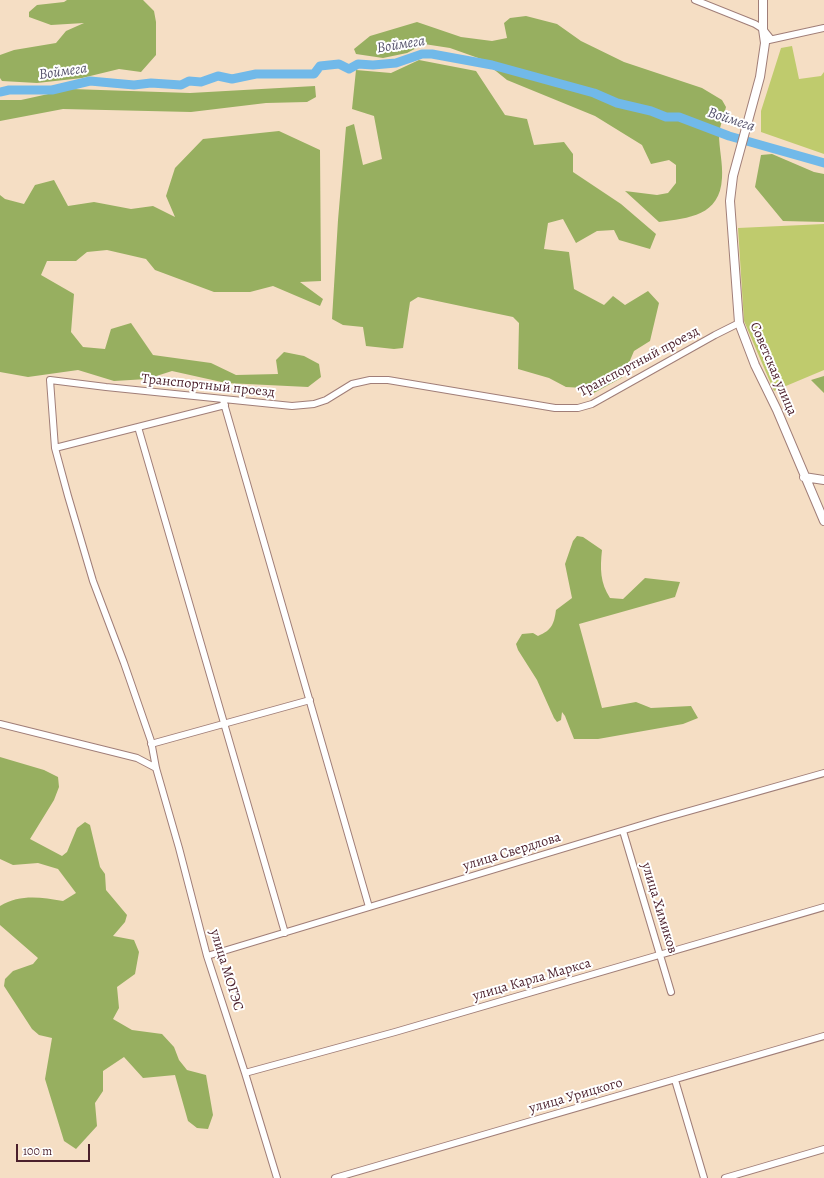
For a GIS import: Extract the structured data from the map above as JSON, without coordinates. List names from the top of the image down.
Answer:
{
  "streets": {
    "street": [
      "Транспортный проезд",
      "Советская улица",
      "улица Свердлова",
      "улица Химиков",
      "улица МОГЭС",
      "улица Карла Маркса",
      "улица Урицкого"
    ]
  },
  "crossings": [
    ["Транспортный проезд", "Советская улица"],
    ["Транспортный проезд", "улица МОГЭС"],
    ["улица Свердлова", "улица Химиков"],
    ["улица Свердлова", "улица МОГЭС"],
    ["улица Химиков", "улица Карла Маркса"],
    ["улица МОГЭС", "улица Карла Маркса"]
  ],
  "water": ["Воймега"],
  "scale_bar": "100 m"
}
